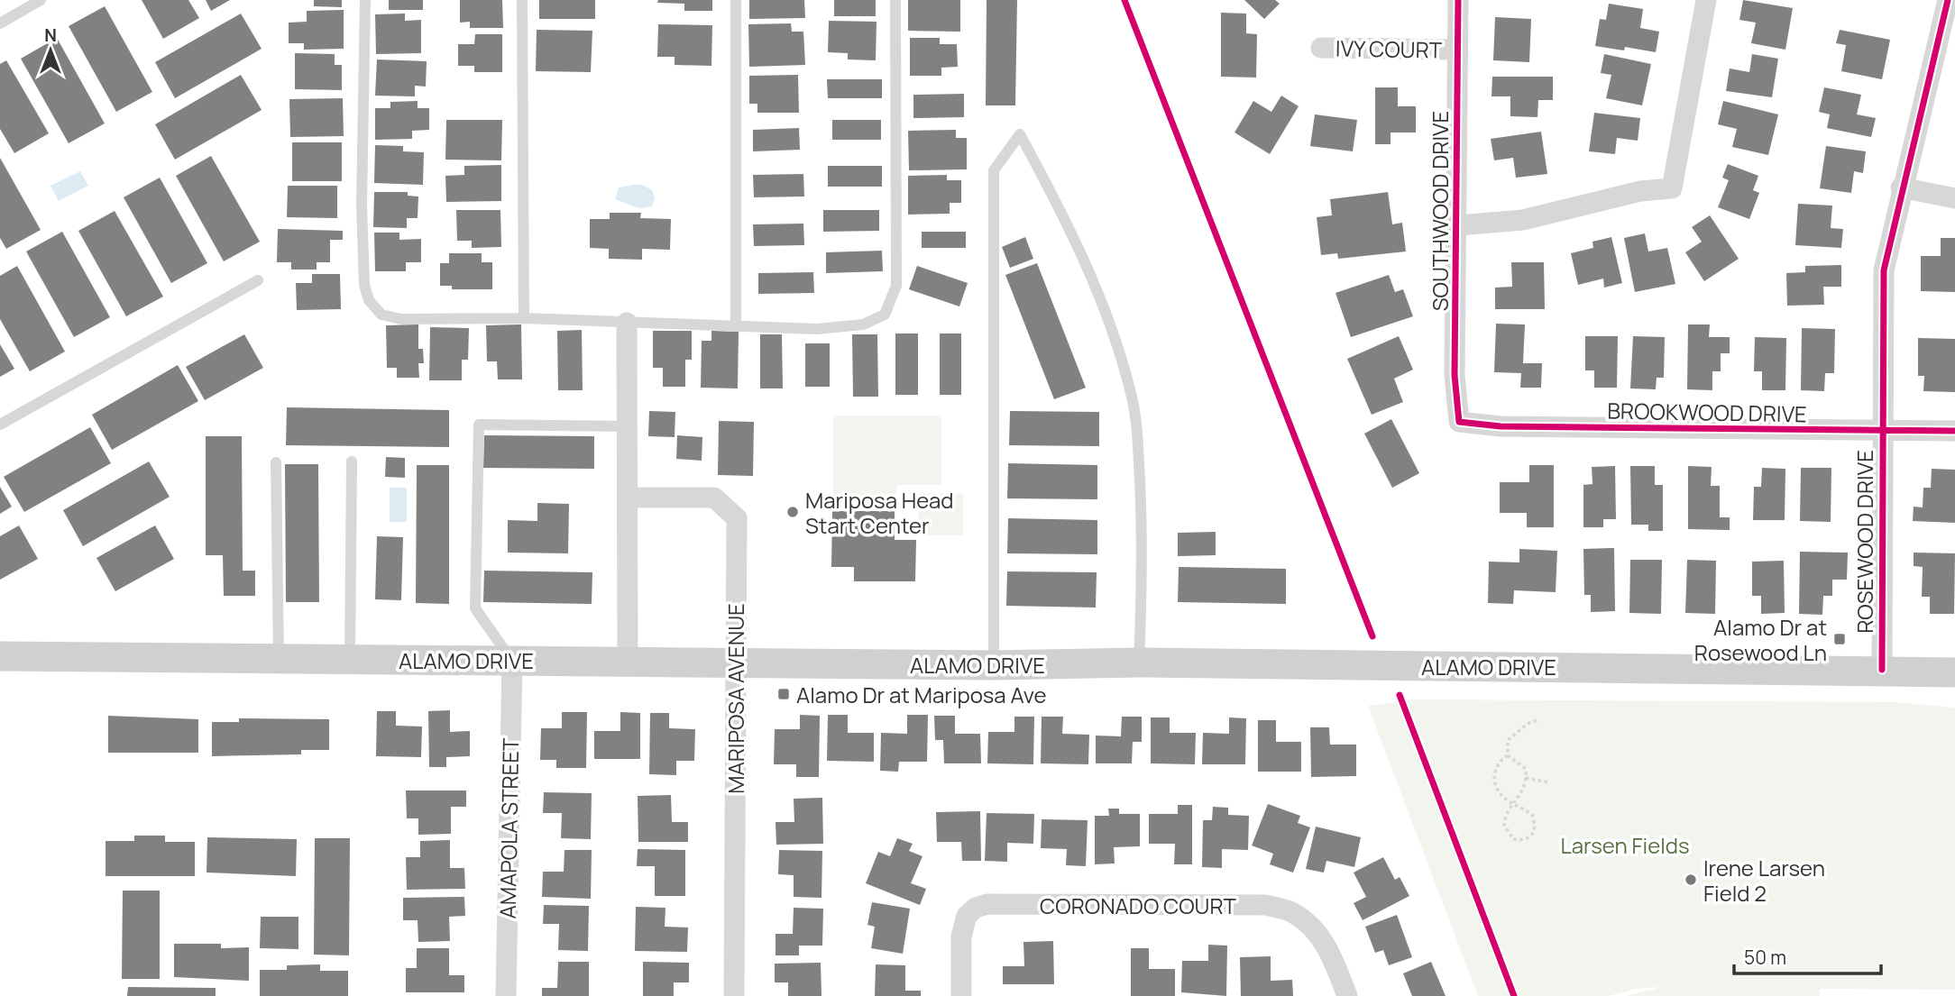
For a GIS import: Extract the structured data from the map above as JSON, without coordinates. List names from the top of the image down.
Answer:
{
  "streets": {
    "main road": ["ALAMO DRIVE"],
    "street": [
      "IVY COURT",
      "SOUTHWOOD DRIVE",
      "BROOKWOOD DRIVE",
      "ROSEWOOD DRIVE",
      "MARIPOSA AVENUE",
      "AMAPOLA STREET",
      "CORONADO COURT"
    ]
  },
  "crossings": [
    ["IVY COURT", "SOUTHWOOD DRIVE"],
    ["SOUTHWOOD DRIVE", "BROOKWOOD DRIVE"],
    ["BROOKWOOD DRIVE", "ROSEWOOD DRIVE"],
    ["ROSEWOOD DRIVE", "ALAMO DRIVE"],
    ["ALAMO DRIVE", "MARIPOSA AVENUE"],
    ["ALAMO DRIVE", "AMAPOLA STREET"]
  ],
  "parks": ["Larsen Fields"],
  "places": {
    "other": ["Mariposa Head Start Center", "Irene Larsen Field 2"],
    "transit": ["Alamo Dr at Rosewood Ln", "Alamo Dr at Mariposa Ave"]
  },
  "scale_bar": "50 m",
  "north": "top"
}
